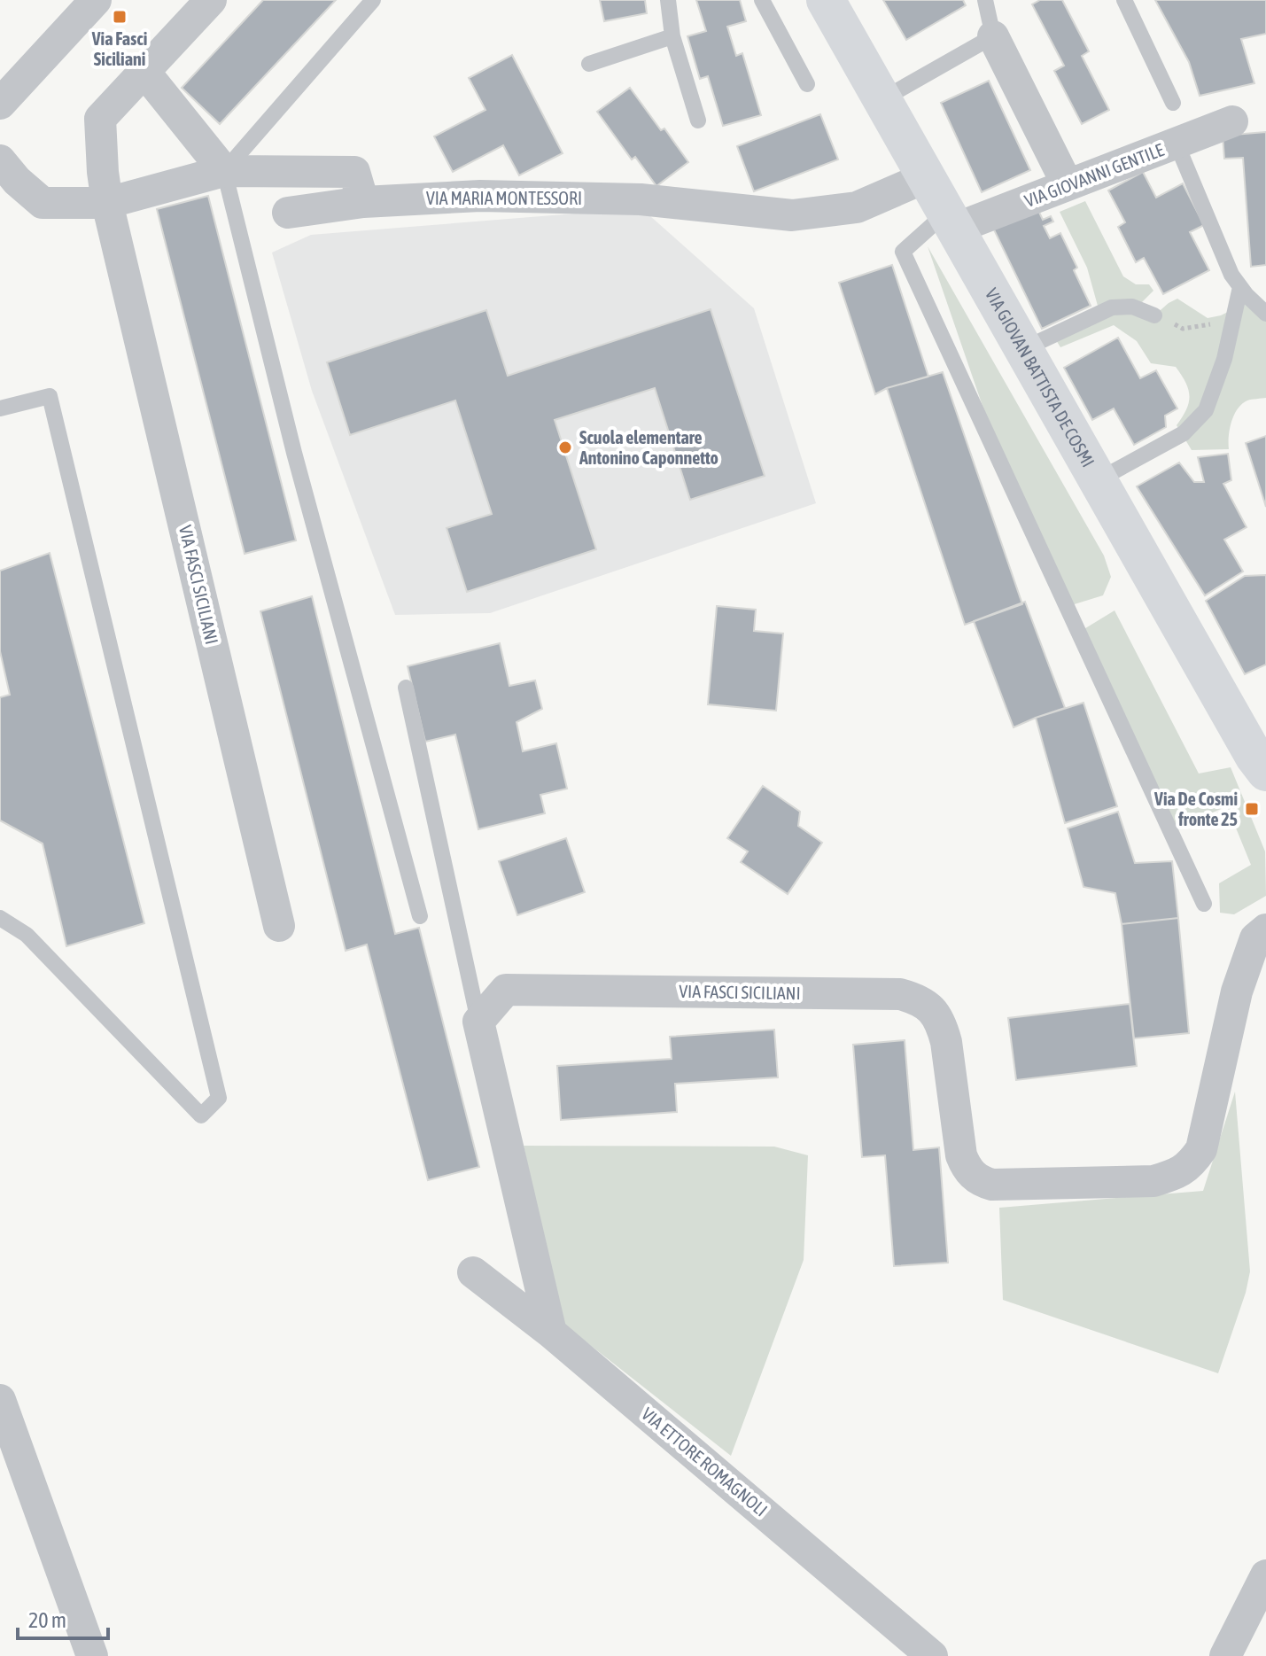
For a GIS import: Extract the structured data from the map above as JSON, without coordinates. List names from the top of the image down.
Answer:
{
  "streets": {
    "main road": ["VIA GIOVAN BATTISTA DE COSMI"],
    "street": [
      "VIA GIOVANNI GENTILE",
      "VIA MARIA MONTESSORI",
      "VIA FASCI SICILIANI",
      "VIA ETTORE ROMAGNOLI"
    ]
  },
  "crossings": [
    ["VIA GIOVANNI GENTILE", "VIA GIOVAN BATTISTA DE COSMI"],
    ["VIA MARIA MONTESSORI", "VIA GIOVAN BATTISTA DE COSMI"]
  ],
  "places": {
    "transit": ["Via Fasci Siciliani", "Via De Cosmi fronte 25"],
    "other": ["Scuola elementare Antonino Caponnetto"]
  },
  "scale_bar": "20 m"
}
